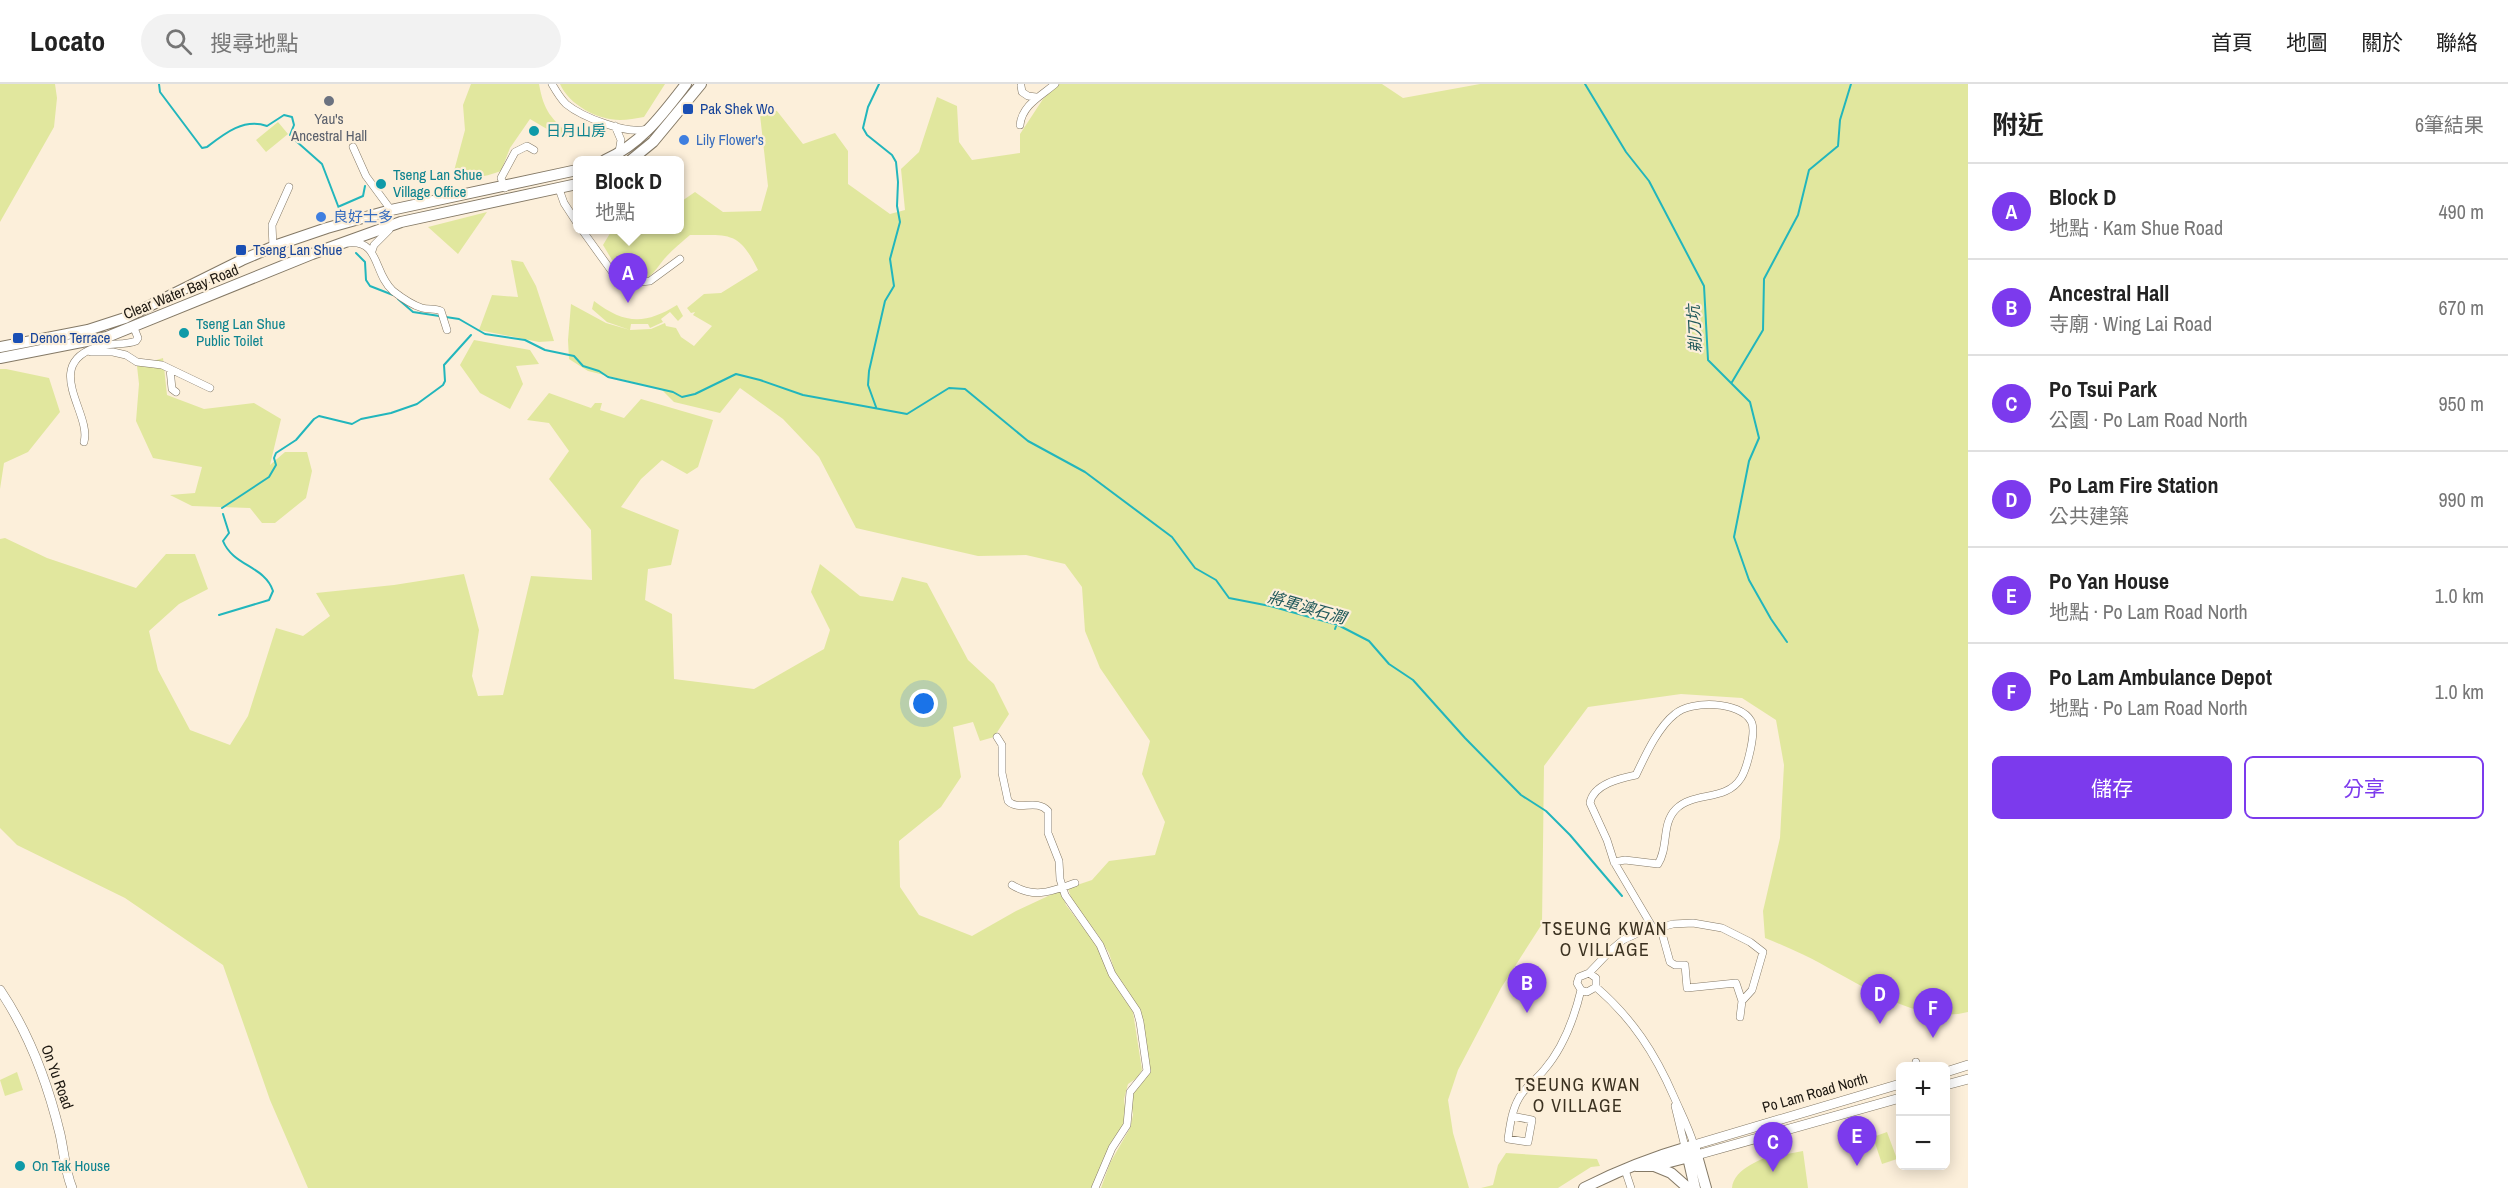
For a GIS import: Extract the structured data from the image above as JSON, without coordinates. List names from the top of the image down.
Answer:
{
  "streets": {
    "main road": ["Clear Water Bay Road", "On Yu Road", "Po Lam Road North"]
  },
  "districts": ["TSEUNG KWAN O VILLAGE", "TSEUNG KWAN O VILLAGE"],
  "water": ["剃刀坑", "將軍澳石澗"],
  "places": {
    "other": [
      "Yau's Ancestral Hall",
      "日月山房",
      "Lily Flower's",
      "Tseng Lan Shue Village Office",
      "良好士多",
      "Tseng Lan Shue Public Toilet",
      "On Tak House"
    ],
    "transit": ["Pak Shek Wo", "Tseng Lan Shue", "Denon Terrace"]
  },
  "page": {
    "header": "Locato",
    "search": "搜尋地點",
    "nav": [
      "首頁",
      "地圖",
      "關於",
      "聯絡"
    ],
    "heading": ["附近", "6筆結果"],
    "popup": ["Block D", "地點"],
    "list": [
      {
        "mark": "A",
        "name": "Block D",
        "note": "地點 · Kam Shue Road",
        "value": "490 m"
      },
      {
        "mark": "B",
        "name": "Ancestral Hall",
        "note": "寺廟 · Wing Lai Road",
        "value": "670 m"
      },
      {
        "mark": "C",
        "name": "Po Tsui Park",
        "note": "公園 · Po Lam Road North",
        "value": "950 m"
      },
      {
        "mark": "D",
        "name": "Po Lam Fire Station",
        "note": "公共建築",
        "value": "990 m"
      },
      {
        "mark": "E",
        "name": "Po Yan House",
        "note": "地點 · Po Lam Road North",
        "value": "1.0 km"
      },
      {
        "mark": "F",
        "name": "Po Lam Ambulance Depot",
        "note": "地點 · Po Lam Road North",
        "value": "1.0 km"
      }
    ],
    "pins": [
      "A",
      "B",
      "D",
      "F",
      "E",
      "C"
    ],
    "buttons": ["儲存", "分享"],
    "map_buttons": ["+", "−"]
  }
}
